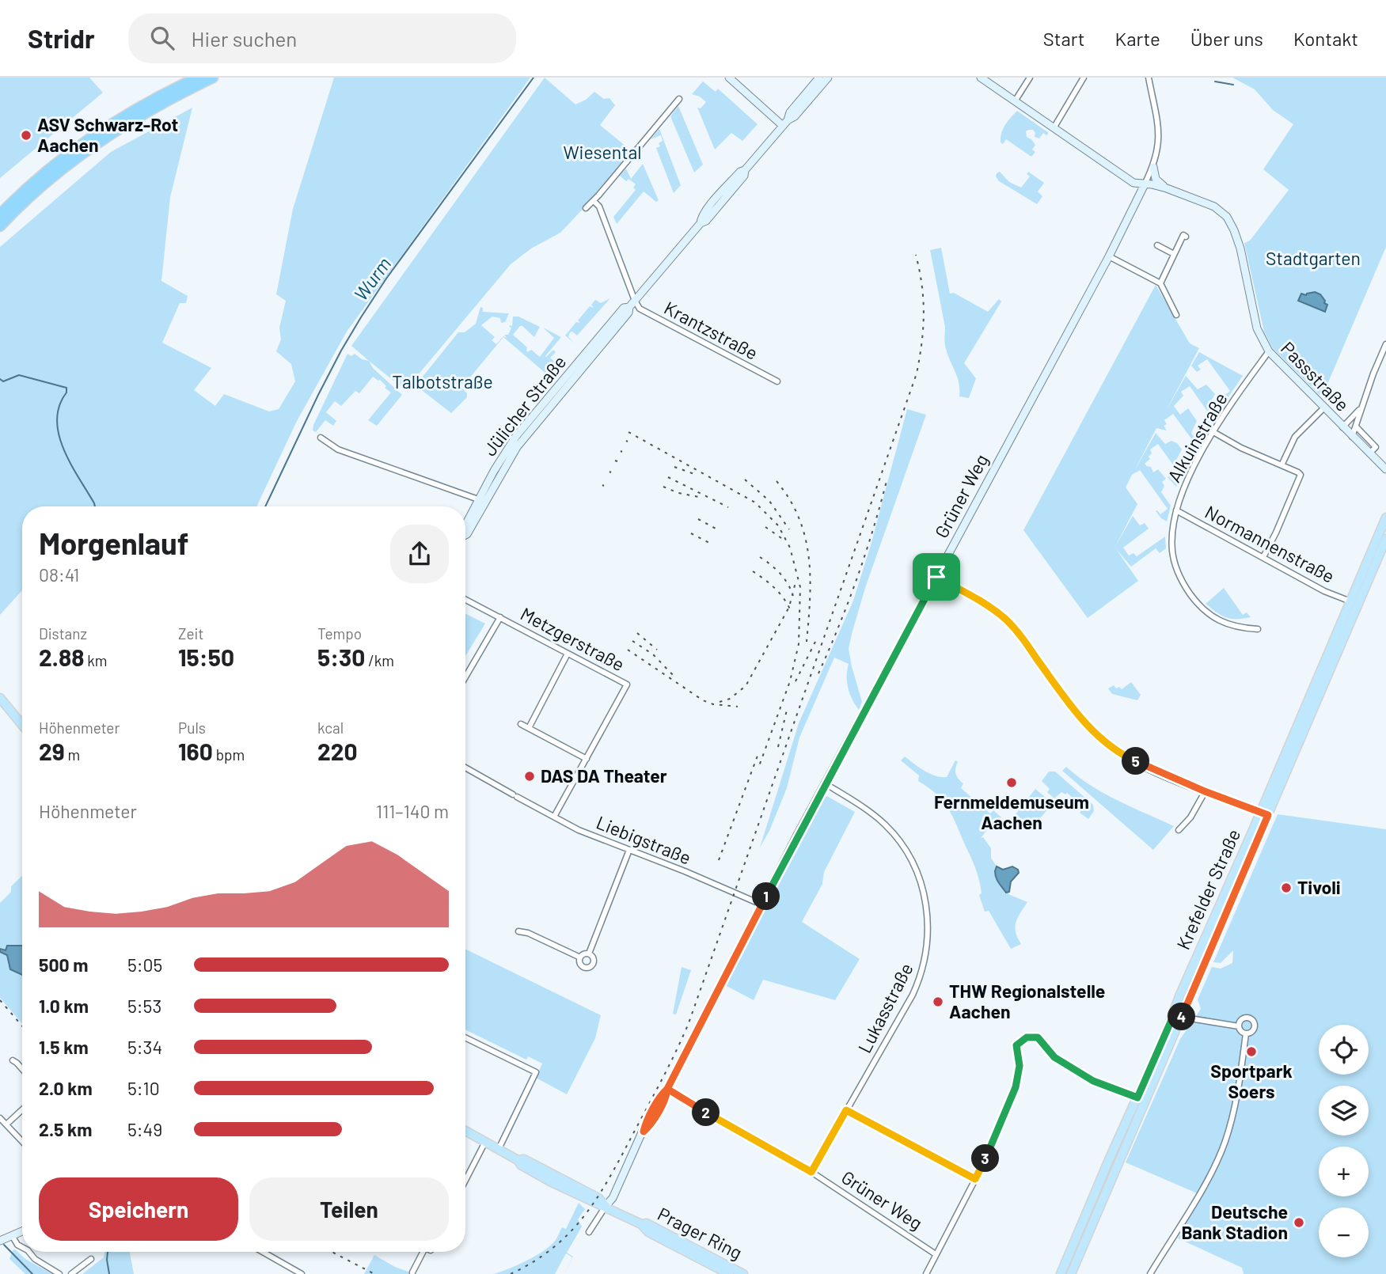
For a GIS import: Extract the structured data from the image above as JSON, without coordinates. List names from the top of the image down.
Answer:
{
  "streets": {
    "main road": ["Krefelder Straße", "Prager Ring"],
    "street": [
      "Krantzstraße",
      "Passstraße",
      "Jülicher Straße",
      "Alkuinstraße",
      "Grüner Weg",
      "Normannenstraße",
      "Metzgerstraße",
      "Liebigstraße",
      "Lukasstraße"
    ]
  },
  "crossings": [
    ["Krantzstraße", "Jülicher Straße"],
    ["Passstraße", "Alkuinstraße"],
    ["Passstraße", "Grüner Weg"],
    ["Alkuinstraße", "Normannenstraße"],
    ["Grüner Weg", "Liebigstraße"],
    ["Grüner Weg", "Lukasstraße"],
    ["Grüner Weg", "Prager Ring"],
    ["Normannenstraße", "Krefelder Straße"],
    ["Metzgerstraße", "Liebigstraße"]
  ],
  "water": ["Wurm"],
  "parks": ["Wiesental", "Stadtgarten", "Talbotstraße"],
  "places": [
    "ASV Schwarz-Rot Aachen",
    "DAS DA Theater",
    "Fernmeldemuseum Aachen",
    "Tivoli",
    "THW Regionalstelle Aachen",
    "Sportpark Soers",
    "Deutsche Bank Stadion"
  ],
  "page": {
    "header": "Stridr",
    "search": "Hier suchen",
    "nav": [
      "Start",
      "Karte",
      "Über uns",
      "Kontakt"
    ],
    "heading": ["Morgenlauf", "08:41"],
    "stats": [
      ["Distanz", "2.88 km"],
      ["Zeit", "15:50"],
      ["Tempo", "5:30 /km"],
      ["Höhenmeter", "29 m"],
      ["Puls", "160 bpm"],
      ["kcal", "220"]
    ],
    "pins": [
      "5",
      "1",
      "4",
      "2",
      "3"
    ],
    "chart": ["Höhenmeter", "111–140 m"],
    "list": [
      {
        "name": "500 m",
        "note": "5:05"
      },
      {
        "name": "1.0 km",
        "note": "5:53"
      },
      {
        "name": "1.5 km",
        "note": "5:34"
      },
      {
        "name": "2.0 km",
        "note": "5:10"
      },
      {
        "name": "2.5 km",
        "note": "5:49"
      }
    ],
    "map_buttons": ["+", "−"],
    "buttons": ["Speichern", "Teilen"]
  }
}
